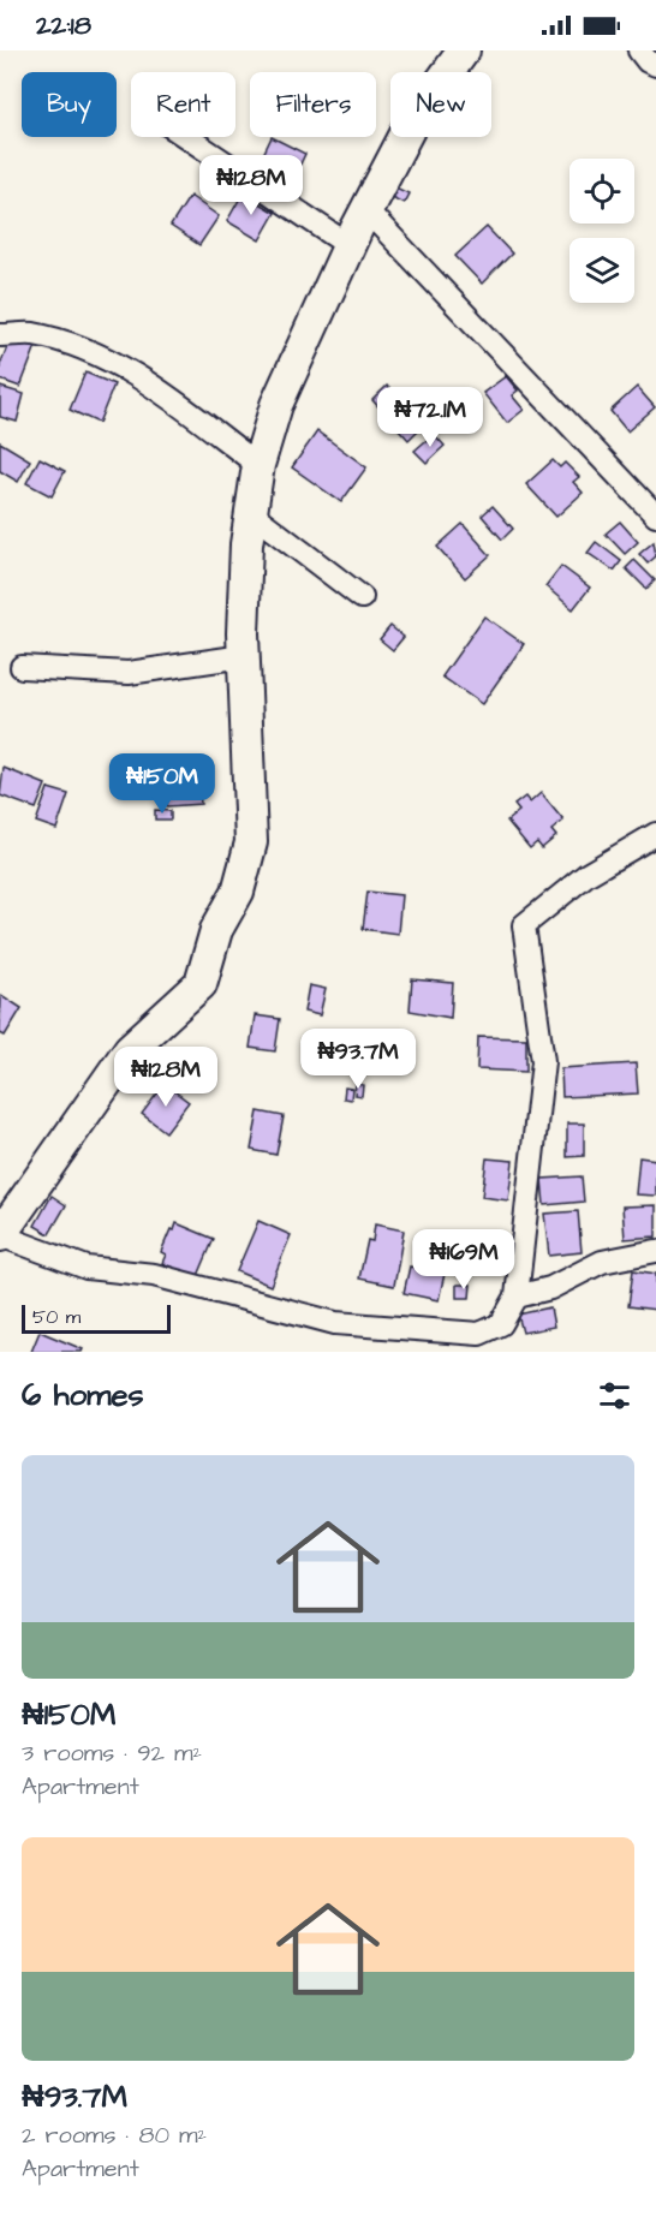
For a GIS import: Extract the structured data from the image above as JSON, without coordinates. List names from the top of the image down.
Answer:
{
  "scale_bar": "50 m",
  "page": {
    "status": "22:18",
    "chip": [
      "Buy",
      "Rent",
      "Filters",
      "New"
    ],
    "price": [
      "₦128M",
      "₦72.1M",
      "₦150M",
      "₦93.7M",
      "₦128M",
      "₦169M"
    ],
    "scale": "50 m",
    "heading": "6 homes",
    "list": [
      {
        "name": "₦150M",
        "note": "3 rooms · 92 m² · Apartment"
      },
      {
        "name": "₦93.7M",
        "note": "2 rooms · 80 m² · Apartment"
      }
    ]
  }
}
